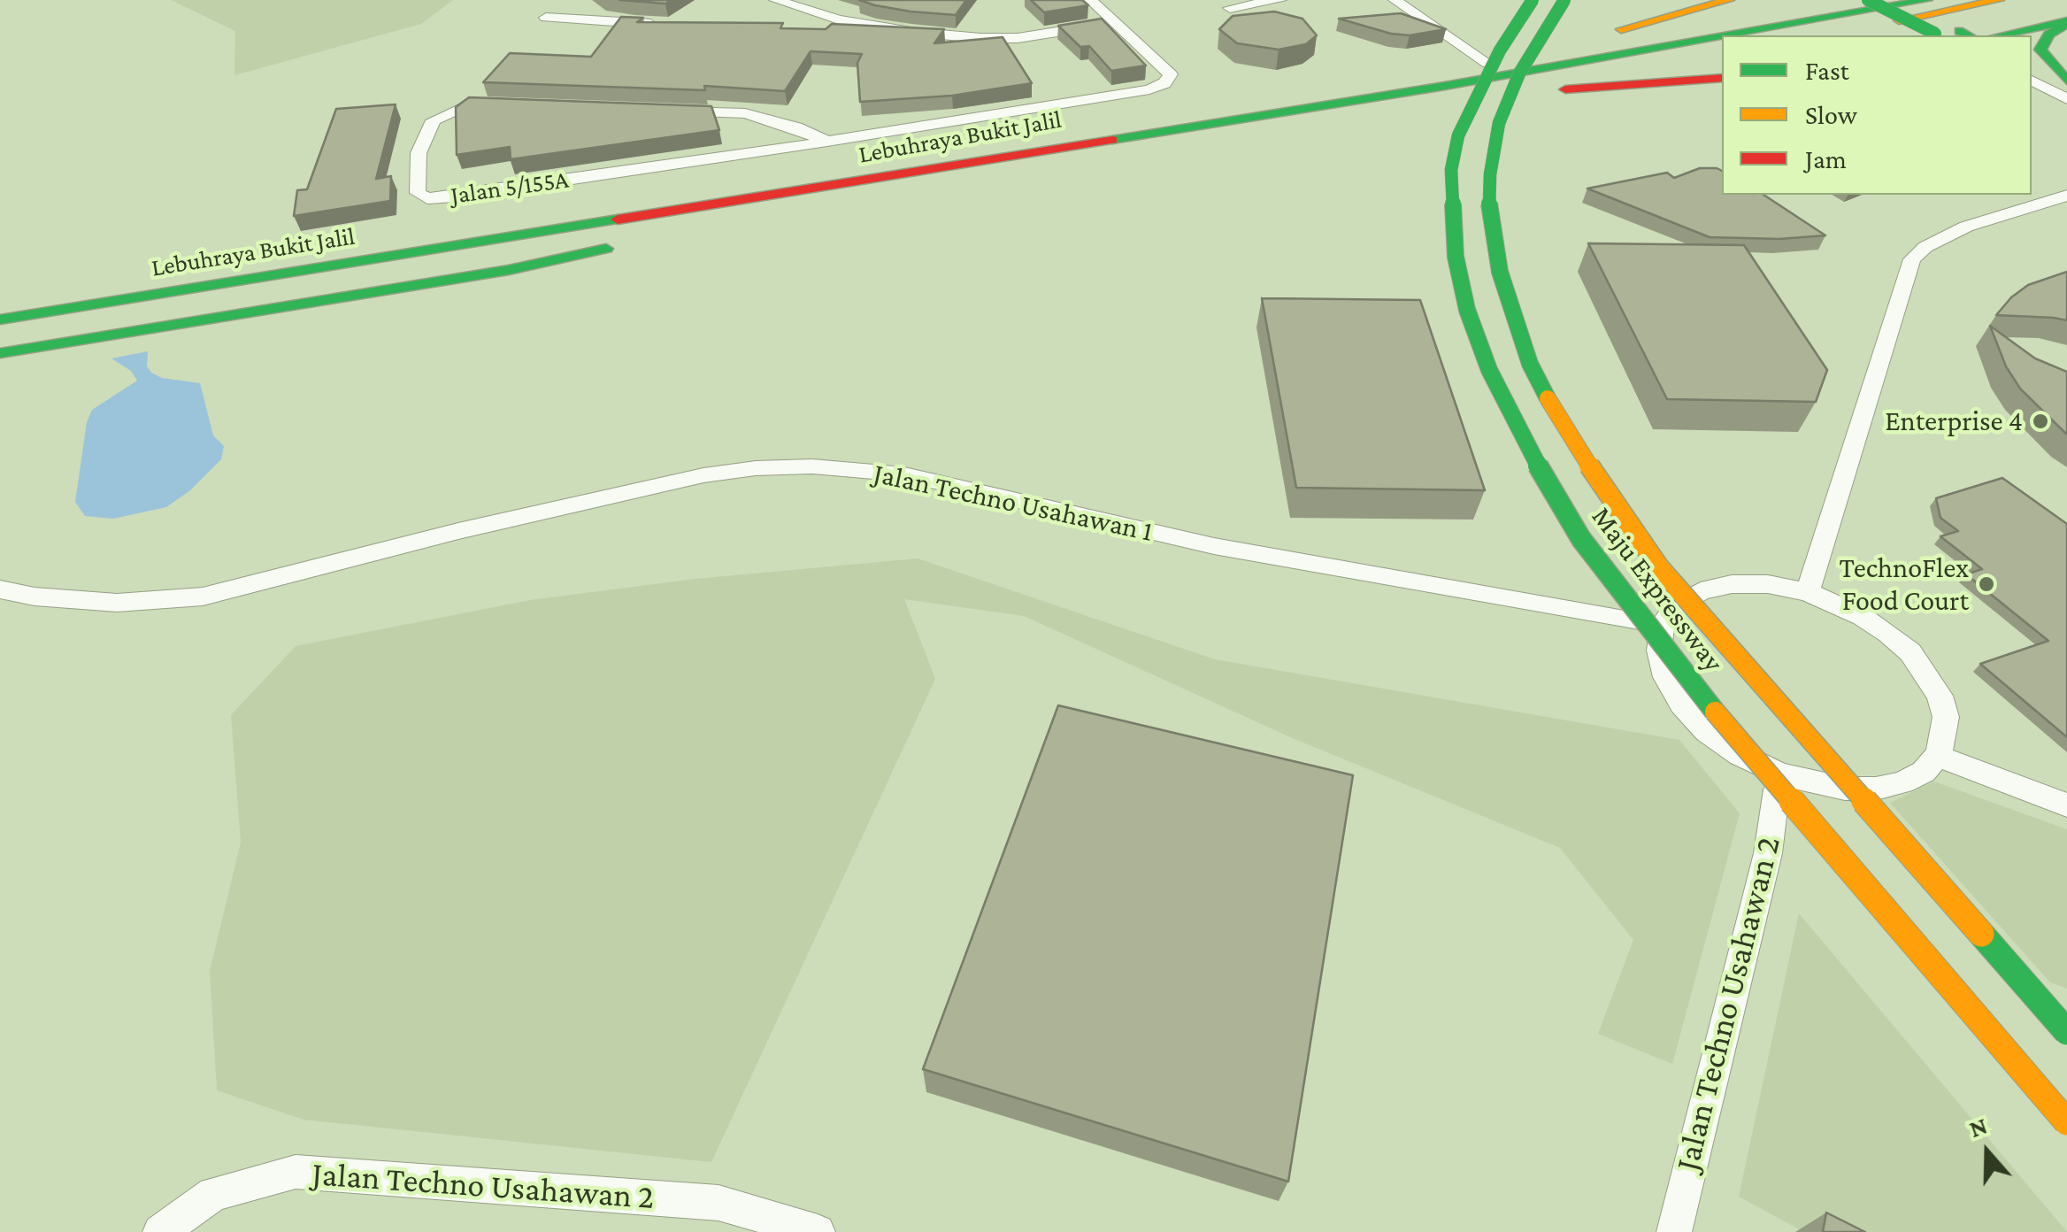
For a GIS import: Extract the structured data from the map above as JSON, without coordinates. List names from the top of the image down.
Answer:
{
  "streets": {
    "main road": ["Lebuhraya Bukit Jalil", "Maju Expressway"],
    "street": ["Jalan 5/155A", "Jalan Techno Usahawan 1", "Jalan Techno Usahawan 2"]
  },
  "crossings": [
    ["Jalan Techno Usahawan 1", "Jalan Techno Usahawan 2"]
  ],
  "places": ["Enterprise 4", "TechnoFlex Food Court"],
  "legend": ["Fast", "Slow", "Jam"],
  "north": "top"
}
